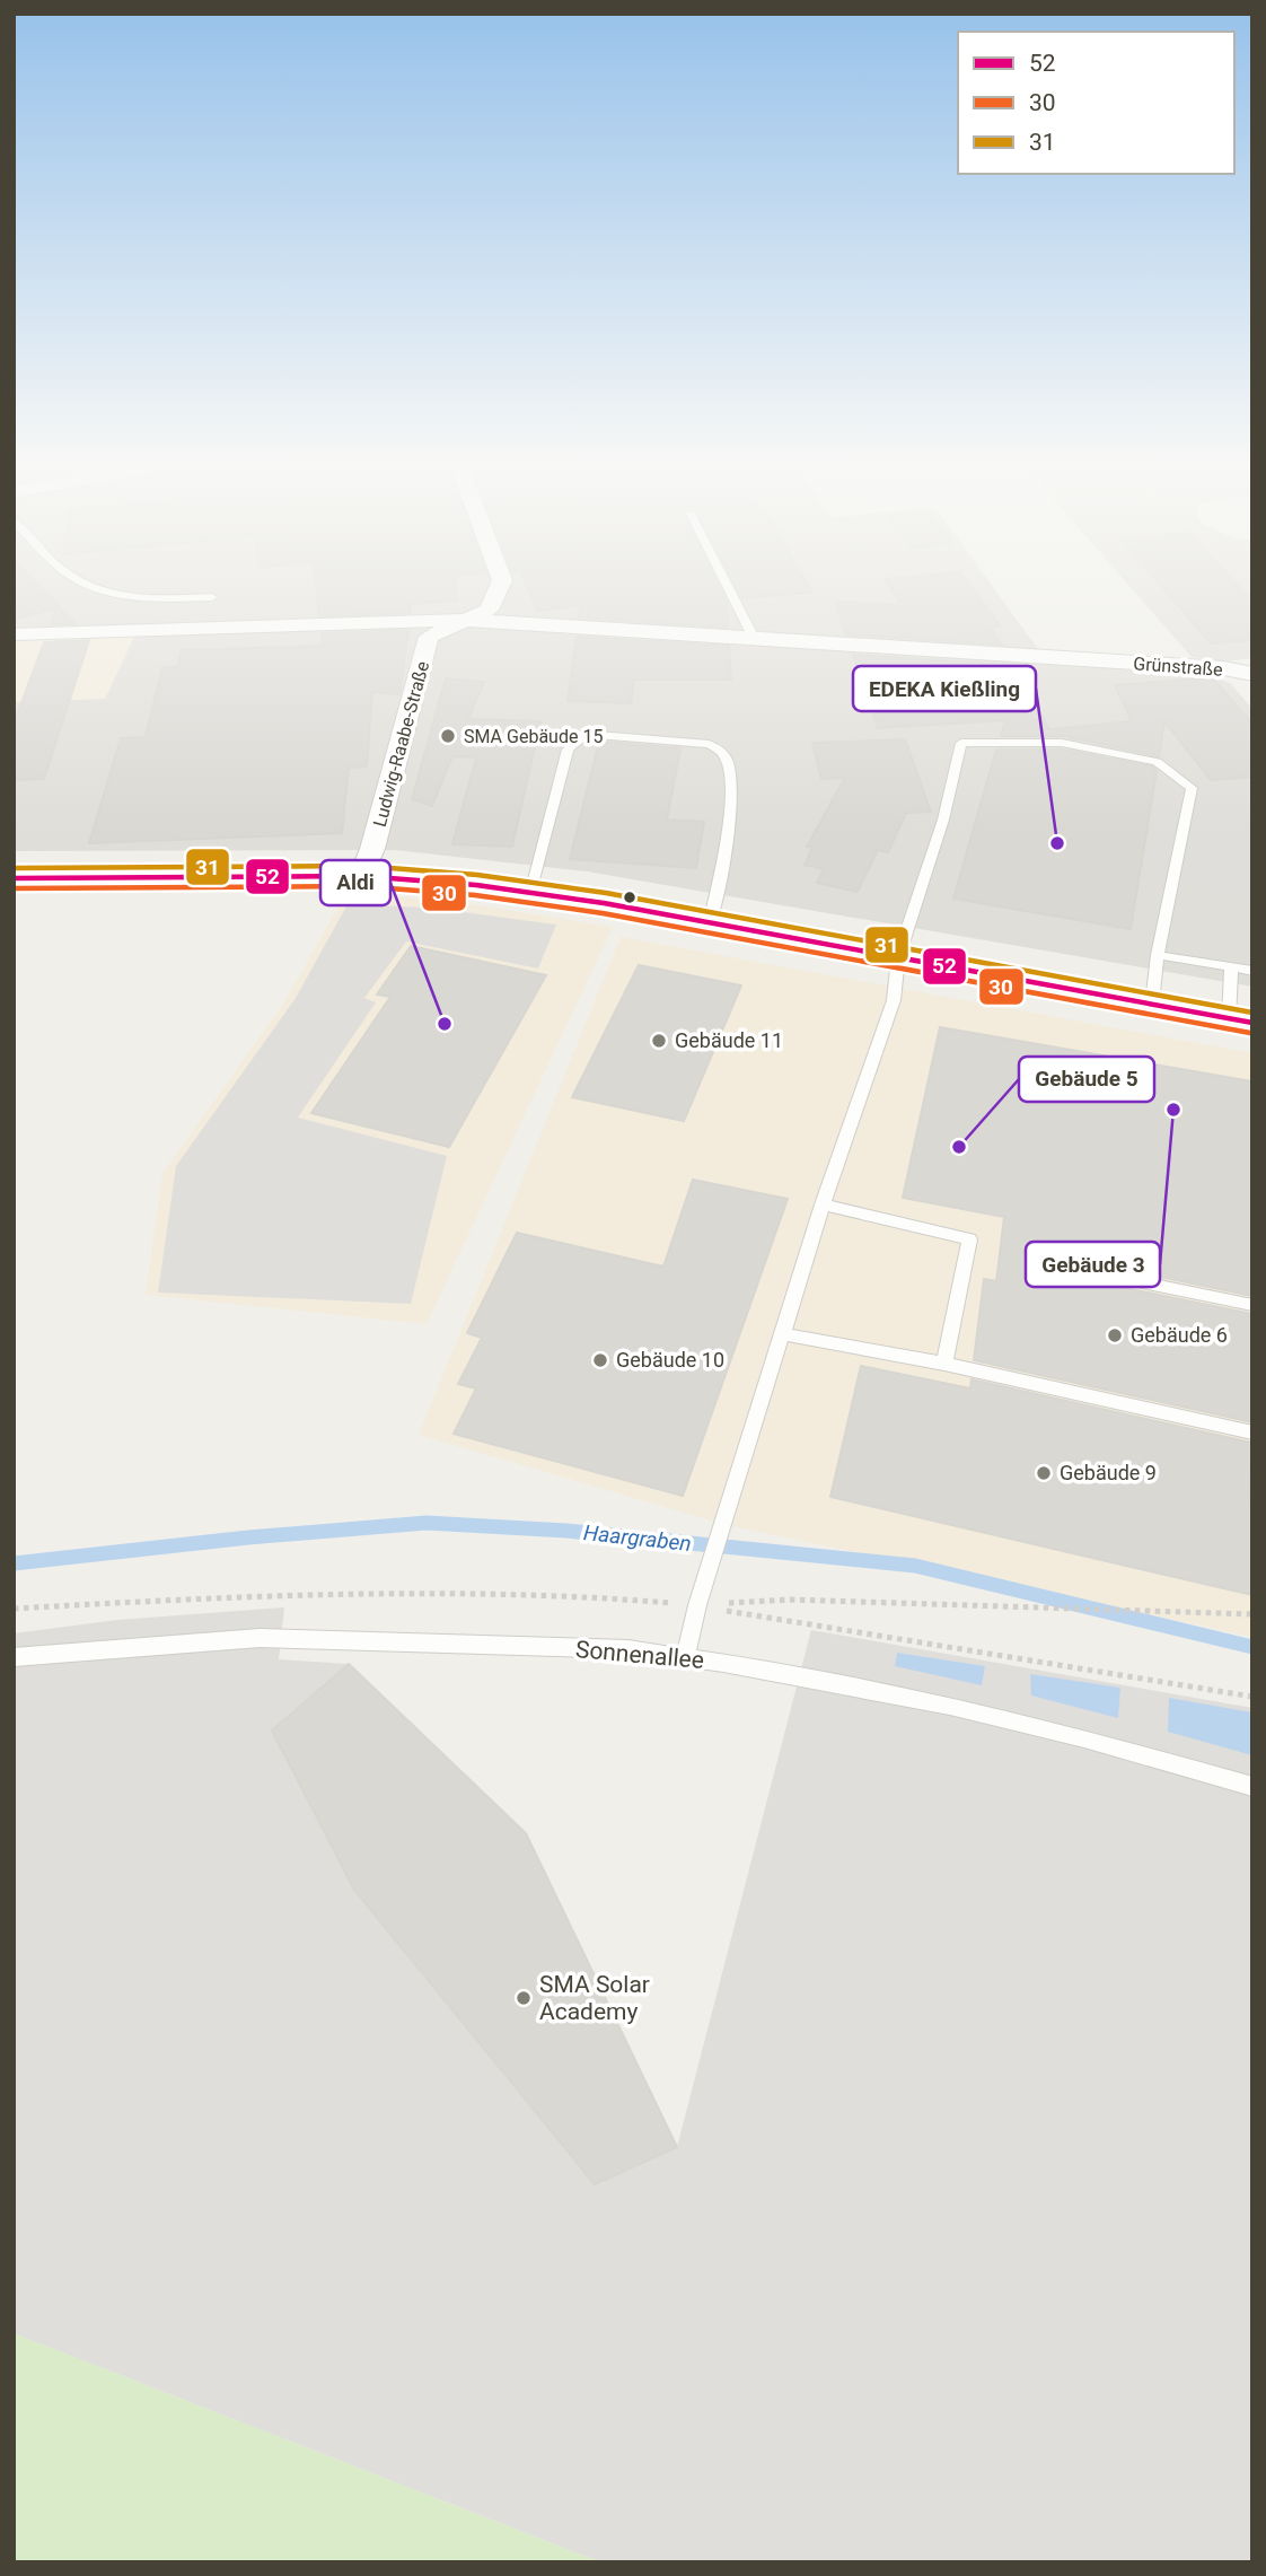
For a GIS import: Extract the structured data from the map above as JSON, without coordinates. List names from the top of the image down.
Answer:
{
  "streets": {
    "street": ["Grünstraße", "Ludwig-Raabe-Straße"],
    "lane": ["Sonnenallee"]
  },
  "crossings": [
    ["Grünstraße", "Ludwig-Raabe-Straße"]
  ],
  "water": ["Haargraben"],
  "places": [
    "SMA Gebäude 15",
    "EDEKA Kießling",
    "Aldi",
    "Gebäude 11",
    "Gebäude 3",
    "Gebäude 5",
    "Gebäude 6",
    "Gebäude 10",
    "Gebäude 9",
    "SMA Solar Academy"
  ],
  "lines": ["transit line 31", "transit line 52", "transit line 30"],
  "legend": ["52", "30", "31"]
}
